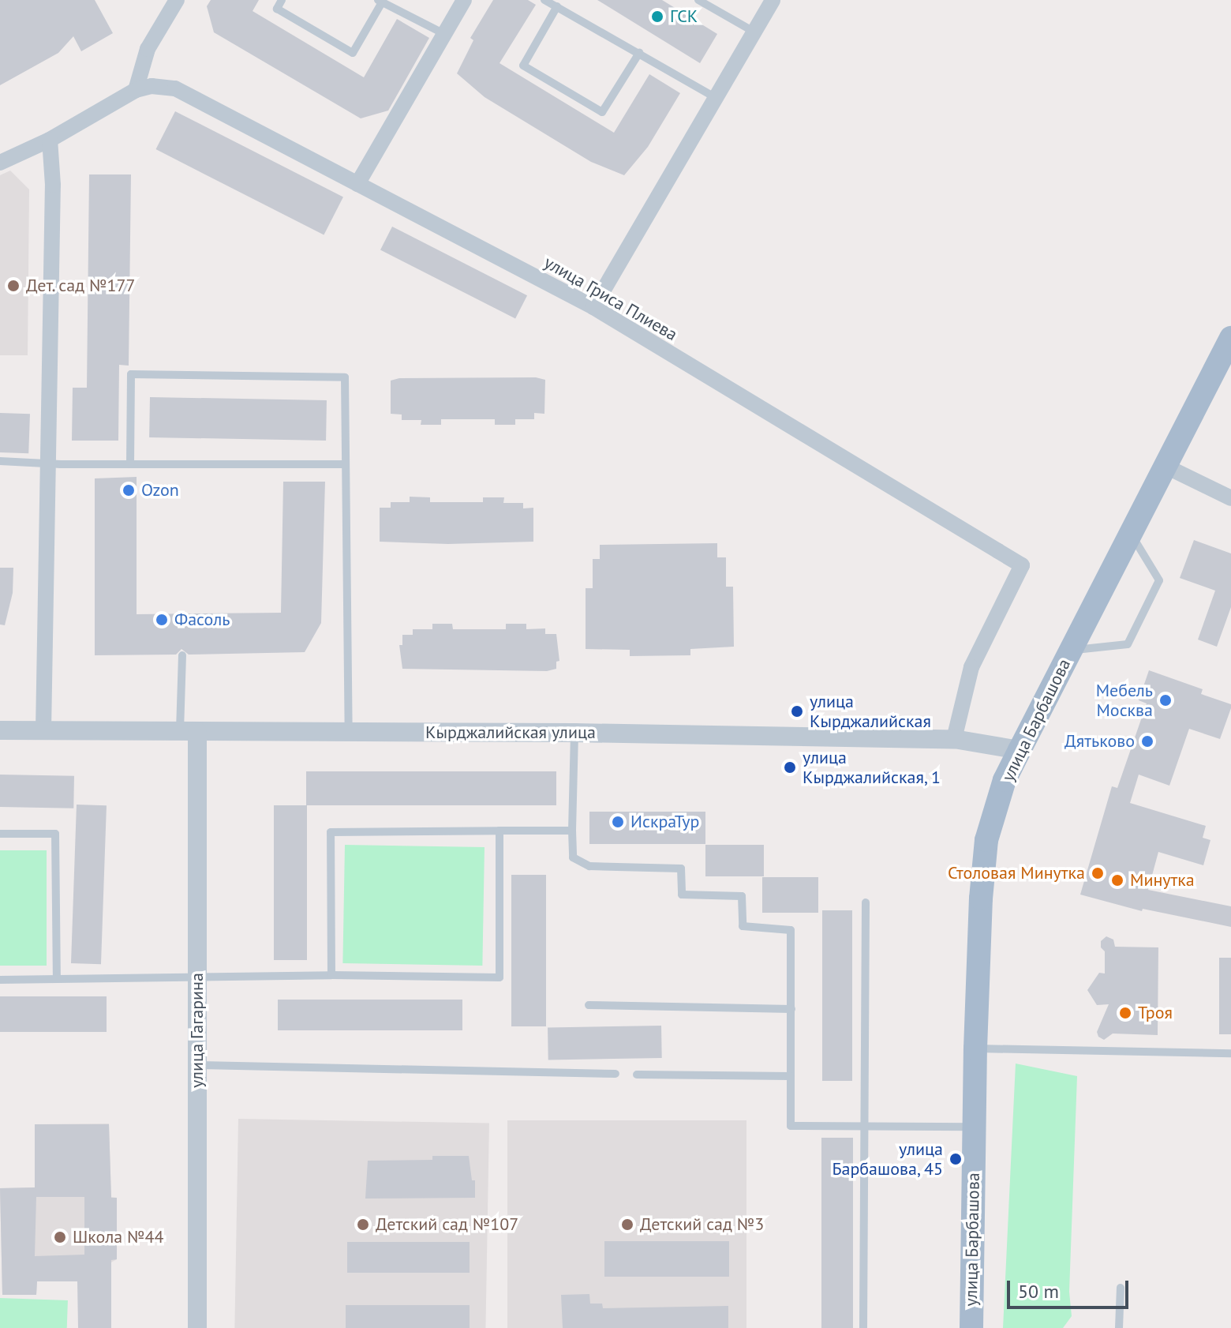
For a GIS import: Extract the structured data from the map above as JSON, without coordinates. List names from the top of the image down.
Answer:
{
  "streets": {
    "main road": ["улица Барбашова"],
    "street": ["улица Гриса Плиева", "Кырджалийская улица", "улица Гагарина"]
  },
  "crossings": [
    ["улица Гриса Плиева", "Кырджалийская улица"],
    ["улица Барбашова", "Кырджалийская улица"],
    ["Кырджалийская улица", "улица Гагарина"]
  ],
  "places": [
    "ГСК",
    "Дет. сад №177",
    "Ozon",
    "Фасоль",
    "Мебель Москва",
    "улица Кырджалийская",
    "Дятьково",
    "улица Кырджалийская, 1",
    "ИскраТур",
    "Столовая Минутка",
    "Минутка",
    "Троя",
    "улица Барбашова, 45",
    "Детский сад №107",
    "Детский сад №3",
    "Школа №44"
  ],
  "scale_bar": "50 m"
}
